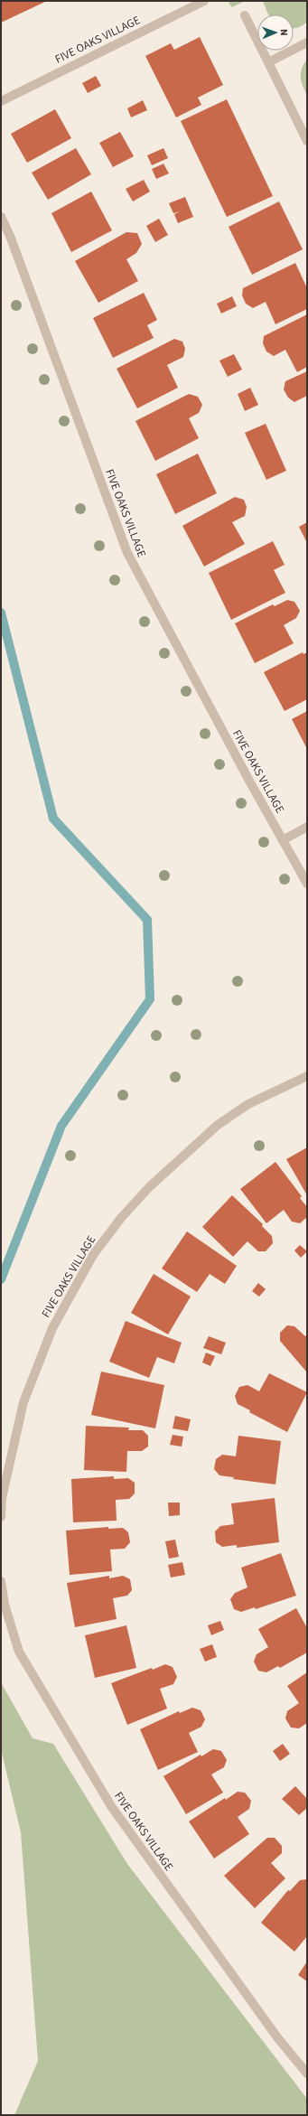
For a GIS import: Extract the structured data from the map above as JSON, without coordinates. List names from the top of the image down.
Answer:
{
  "streets": {
    "street": ["FIVE OAKS VILLAGE"]
  },
  "north": "right"
}
